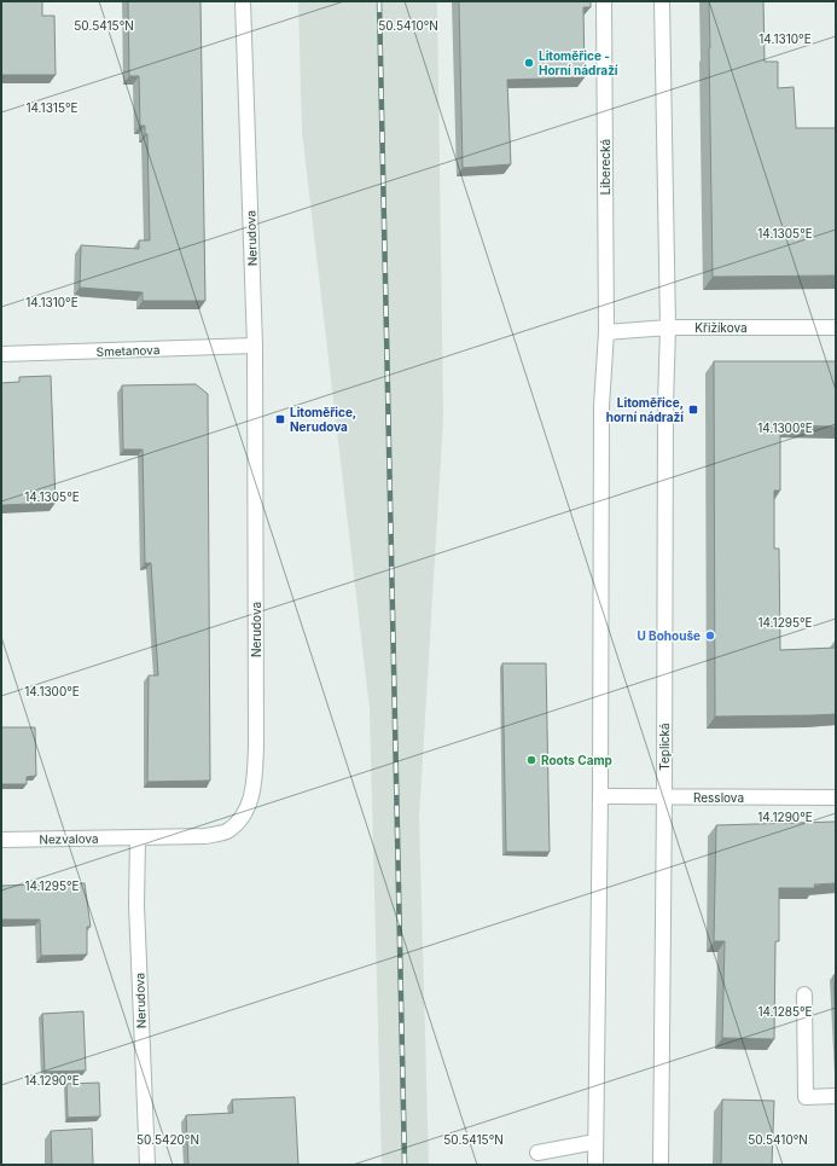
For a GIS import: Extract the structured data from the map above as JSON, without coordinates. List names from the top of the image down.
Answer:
{
  "streets": {
    "street": [
      "Liberecká",
      "Nerudova",
      "Křižíkova",
      "Smetanova",
      "Teplická",
      "Resslova",
      "Nezvalova"
    ]
  },
  "crossings": [
    ["Liberecká", "Křižíkova"],
    ["Nerudova", "Smetanova"],
    ["Nerudova", "Nezvalova"],
    ["Křižíkova", "Teplická"],
    ["Teplická", "Resslova"]
  ],
  "places": {
    "other": ["Litoměřice - Horní nádraží", "U Bohouše", "Roots Camp"],
    "transit": ["Litoměřice, horní nádraží", "Litoměřice, Nerudova"]
  },
  "coordinates": [
    "50.5415°N",
    "50.5410°N",
    "14.1310°E",
    "14.1315°E",
    "14.1305°E",
    "14.1300°E",
    "14.1295°E",
    "14.1290°E",
    "14.1285°E",
    "50.5420°N"
  ]
}
